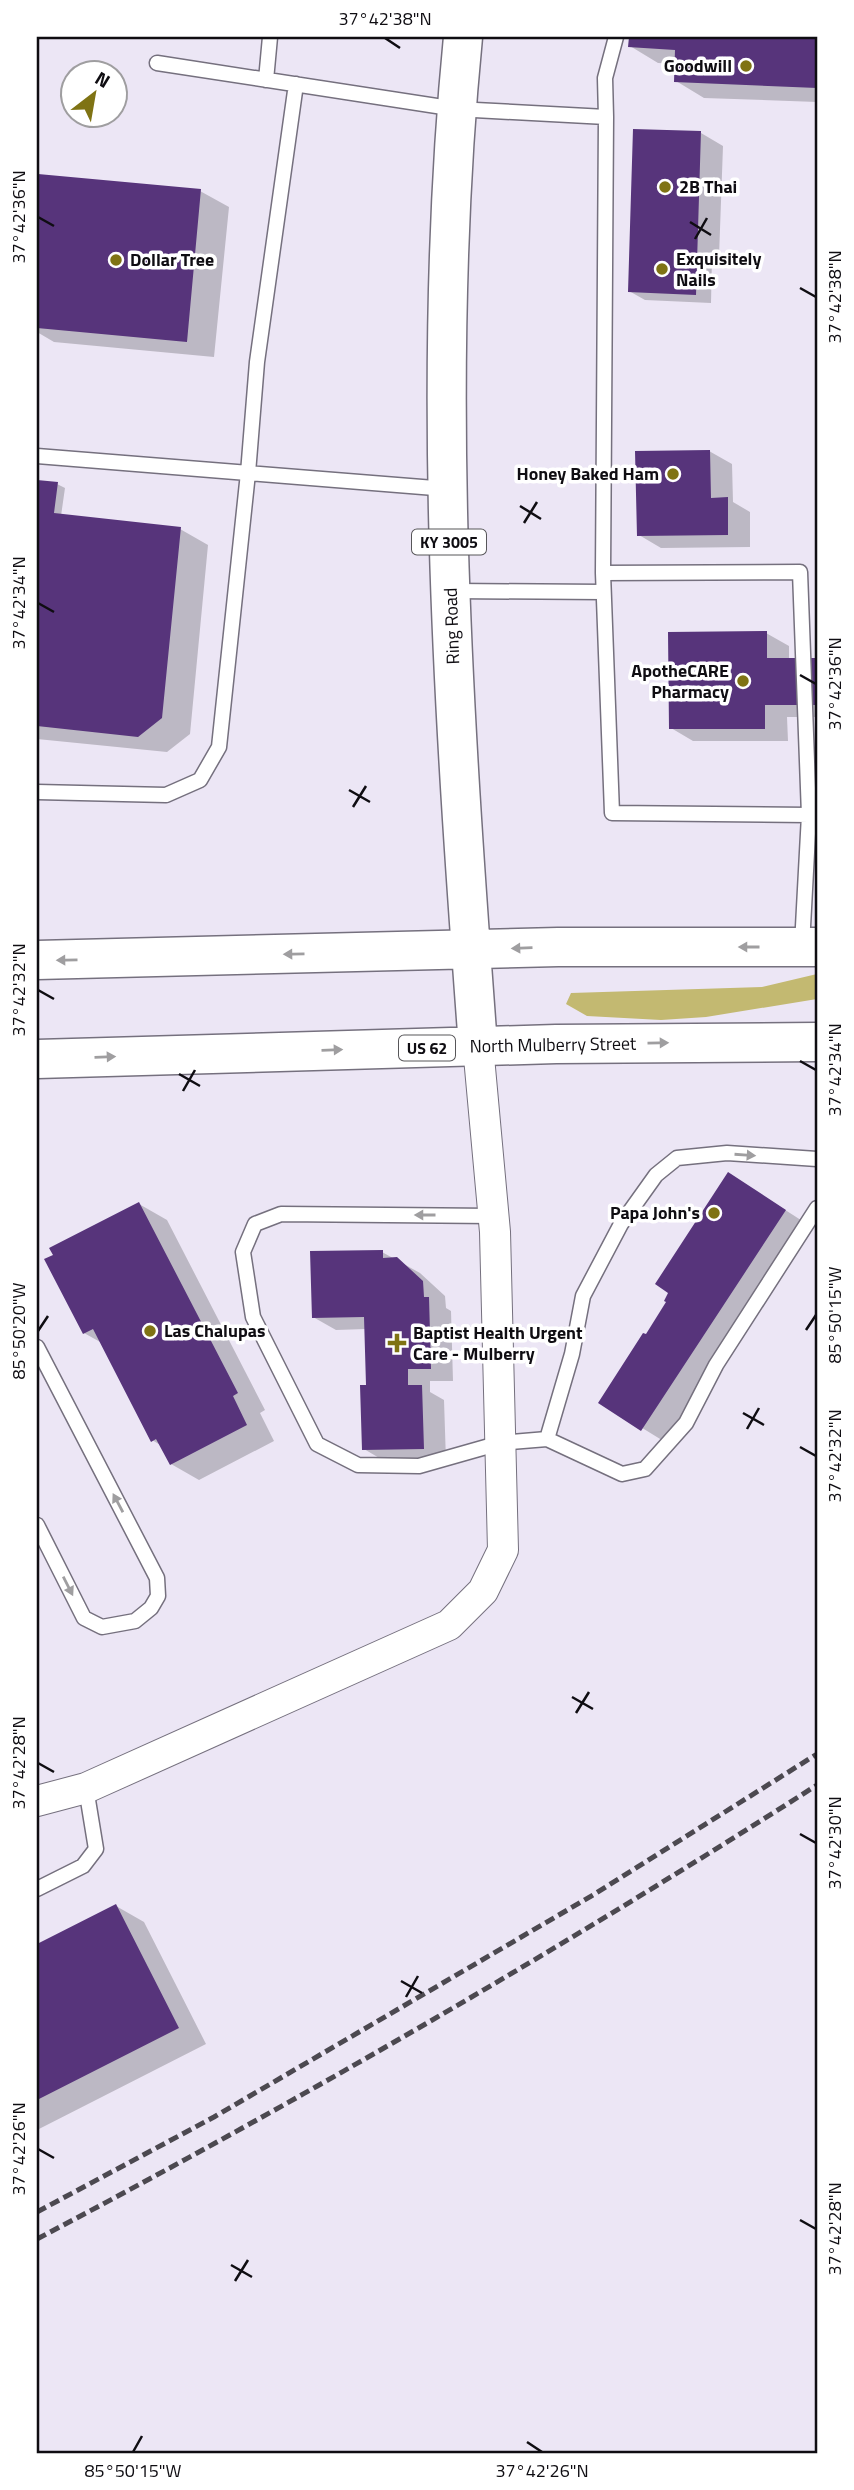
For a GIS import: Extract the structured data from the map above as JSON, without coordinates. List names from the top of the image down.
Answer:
{
  "streets": {
    "main road": [
      "KY 3005",
      "Ring Road",
      "North Mulberry Street",
      "US 62"
    ]
  },
  "crossings": [
    ["Ring Road", "North Mulberry Street"]
  ],
  "places": {
    "other": [
      "Goodwill",
      "2B Thai",
      "Dollar Tree",
      "Exquisitely Nails",
      "Honey Baked Ham",
      "ApotheCARE Pharmacy",
      "Papa John's",
      "Las Chalupas"
    ],
    "health": ["Baptist Health Urgent Care - Mulberry"]
  },
  "north": "top right",
  "coordinates": [
    "37°42'38\"N",
    "37°42'36\"N",
    "37°42'34\"N",
    "37°42'32\"N",
    "85°50'15\"W",
    "85°50'20\"W",
    "37°42'28\"N",
    "37°42'30\"N",
    "37°42'26\"N"
  ]
}
